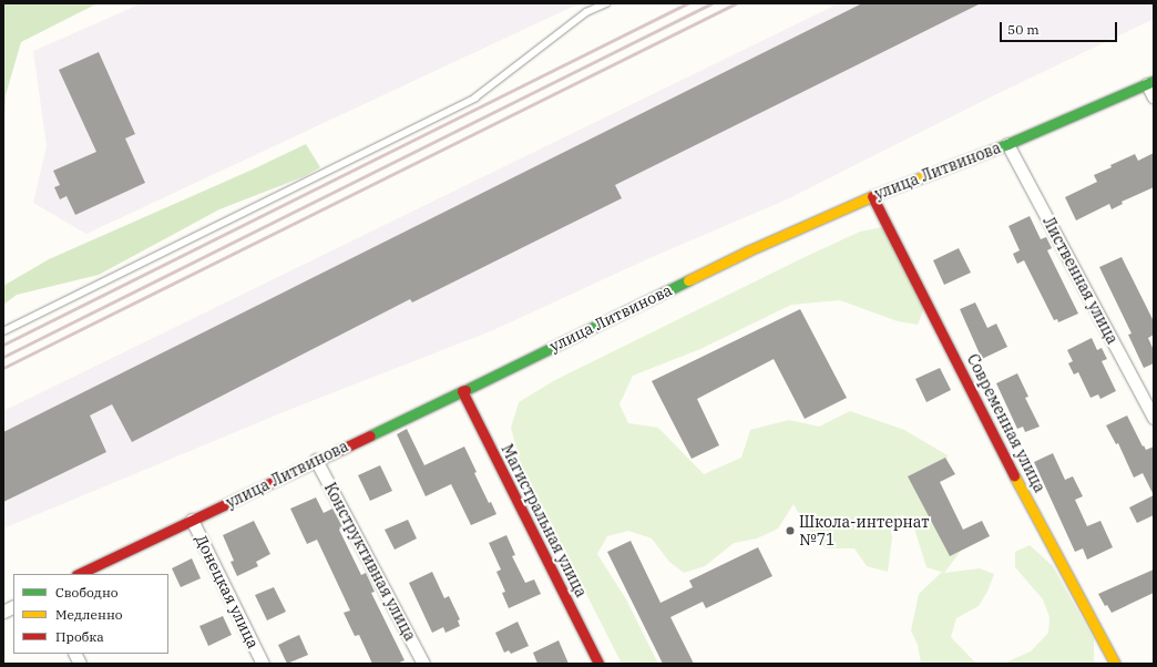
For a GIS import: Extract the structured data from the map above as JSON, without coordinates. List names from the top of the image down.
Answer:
{
  "streets": {
    "main road": ["улица Литвинова", "Современная улица", "Магистральная улица"],
    "street": ["Лиственная улица", "Конструктивная улица", "Донецкая улица"]
  },
  "crossings": [
    ["улица Литвинова", "Лиственная улица"],
    ["улица Литвинова", "Современная улица"],
    ["улица Литвинова", "Магистральная улица"],
    ["улица Литвинова", "Конструктивная улица"],
    ["улица Литвинова", "Донецкая улица"]
  ],
  "places": ["Школа-интернат №71"],
  "legend": ["Свободно", "Медленно", "Пробка"],
  "scale_bar": "50 m"
}
